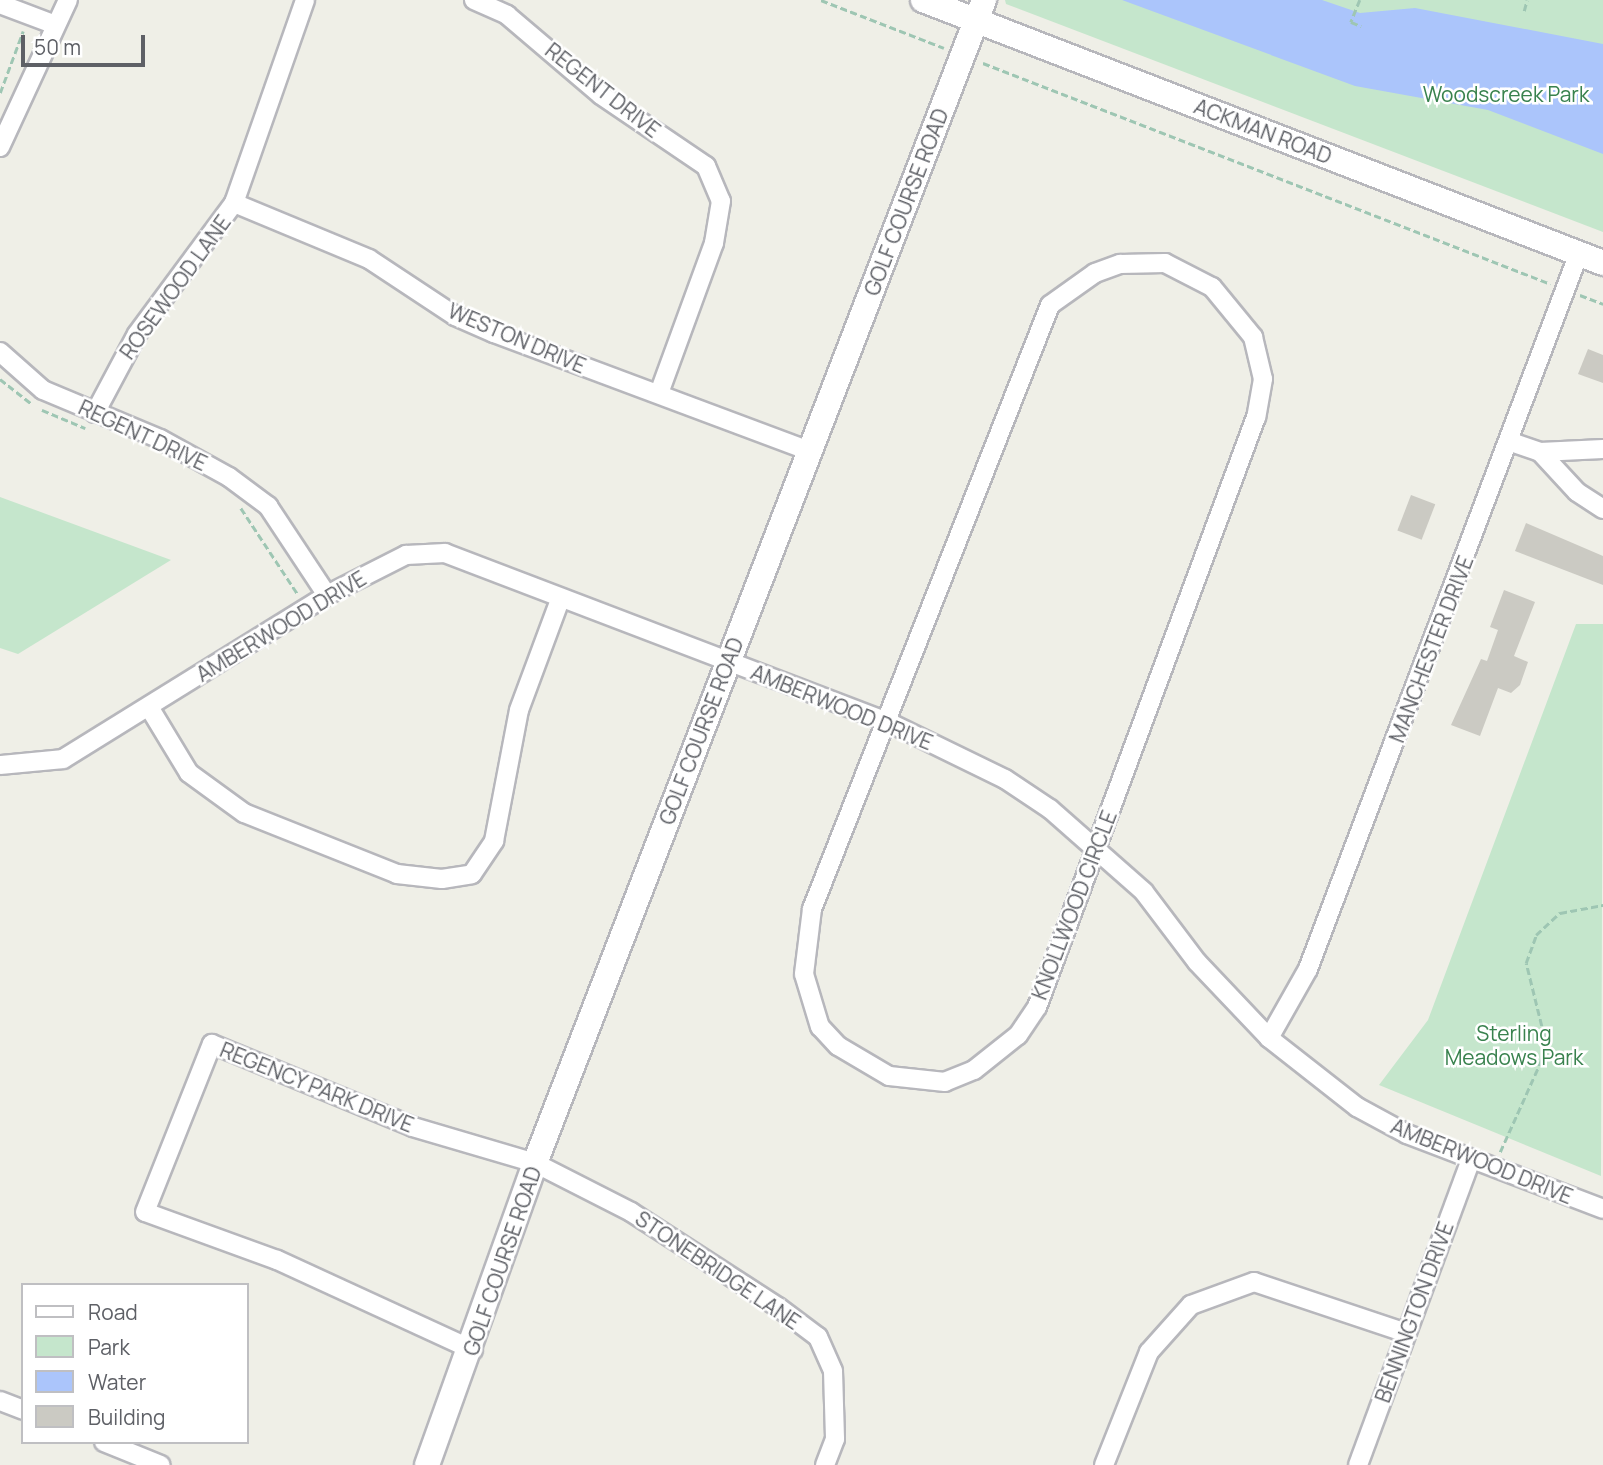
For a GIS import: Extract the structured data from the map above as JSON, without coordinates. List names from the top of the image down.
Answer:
{
  "streets": {
    "street": [
      "REGENT DRIVE",
      "ACKMAN ROAD",
      "GOLF COURSE ROAD",
      "ROSEWOOD LANE",
      "WESTON DRIVE",
      "AMBERWOOD DRIVE",
      "MANCHESTER DRIVE",
      "KNOLLWOOD CIRCLE",
      "REGENCY PARK DRIVE",
      "STONEBRIDGE LANE",
      "BENNINGTON DRIVE"
    ]
  },
  "crossings": [
    ["REGENT DRIVE", "ROSEWOOD LANE"],
    ["REGENT DRIVE", "WESTON DRIVE"],
    ["REGENT DRIVE", "AMBERWOOD DRIVE"],
    ["ACKMAN ROAD", "GOLF COURSE ROAD"],
    ["ACKMAN ROAD", "MANCHESTER DRIVE"],
    ["GOLF COURSE ROAD", "WESTON DRIVE"],
    ["GOLF COURSE ROAD", "AMBERWOOD DRIVE"],
    ["GOLF COURSE ROAD", "REGENCY PARK DRIVE"],
    ["GOLF COURSE ROAD", "STONEBRIDGE LANE"],
    ["ROSEWOOD LANE", "WESTON DRIVE"],
    ["AMBERWOOD DRIVE", "MANCHESTER DRIVE"],
    ["AMBERWOOD DRIVE", "KNOLLWOOD CIRCLE"],
    ["AMBERWOOD DRIVE", "BENNINGTON DRIVE"],
    ["REGENCY PARK DRIVE", "STONEBRIDGE LANE"]
  ],
  "parks": ["Woodscreek Park", "Sterling Meadows Park"],
  "legend": [
    "Road",
    "Park",
    "Water",
    "Building"
  ],
  "scale_bar": "50 m"
}
